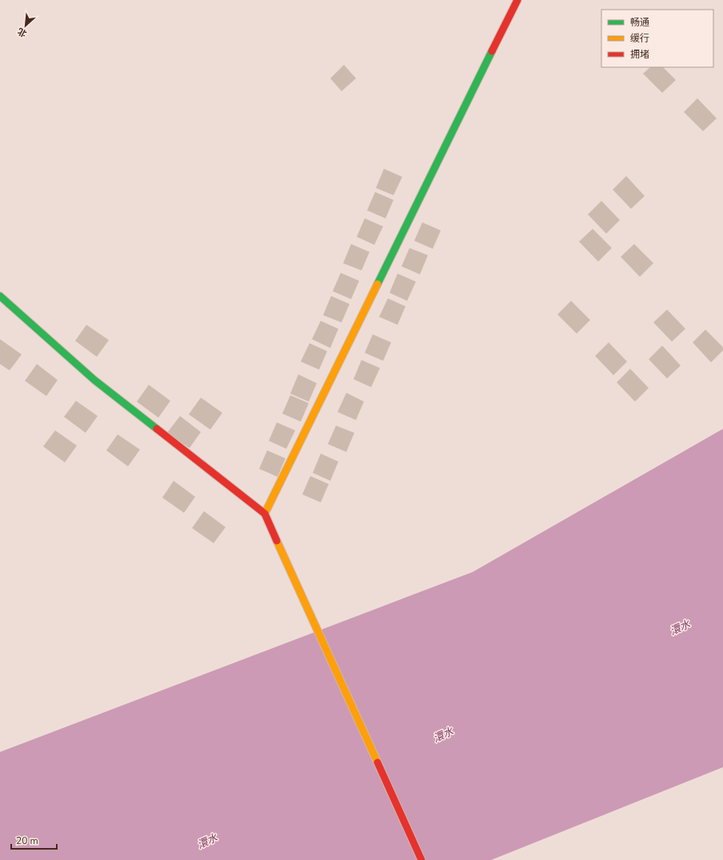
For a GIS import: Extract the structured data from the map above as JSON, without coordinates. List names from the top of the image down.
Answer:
{
  "water": ["澴水"],
  "legend": ["畅通", "缓行", "拥堵"],
  "scale_bar": "20 m",
  "north": "bottom left"
}
